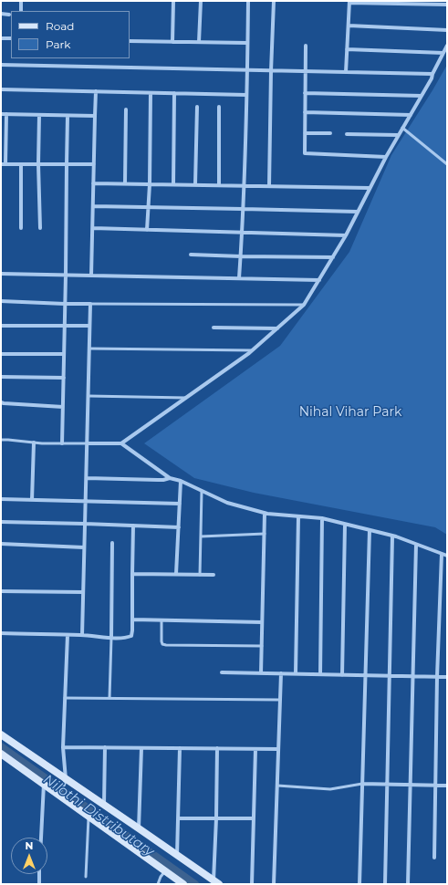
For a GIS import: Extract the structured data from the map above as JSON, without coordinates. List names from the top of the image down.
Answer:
{
  "water": ["Nilothi Distributary"],
  "parks": ["Nihal Vihar Park"],
  "legend": ["Road", "Park"],
  "north": "top"
}
